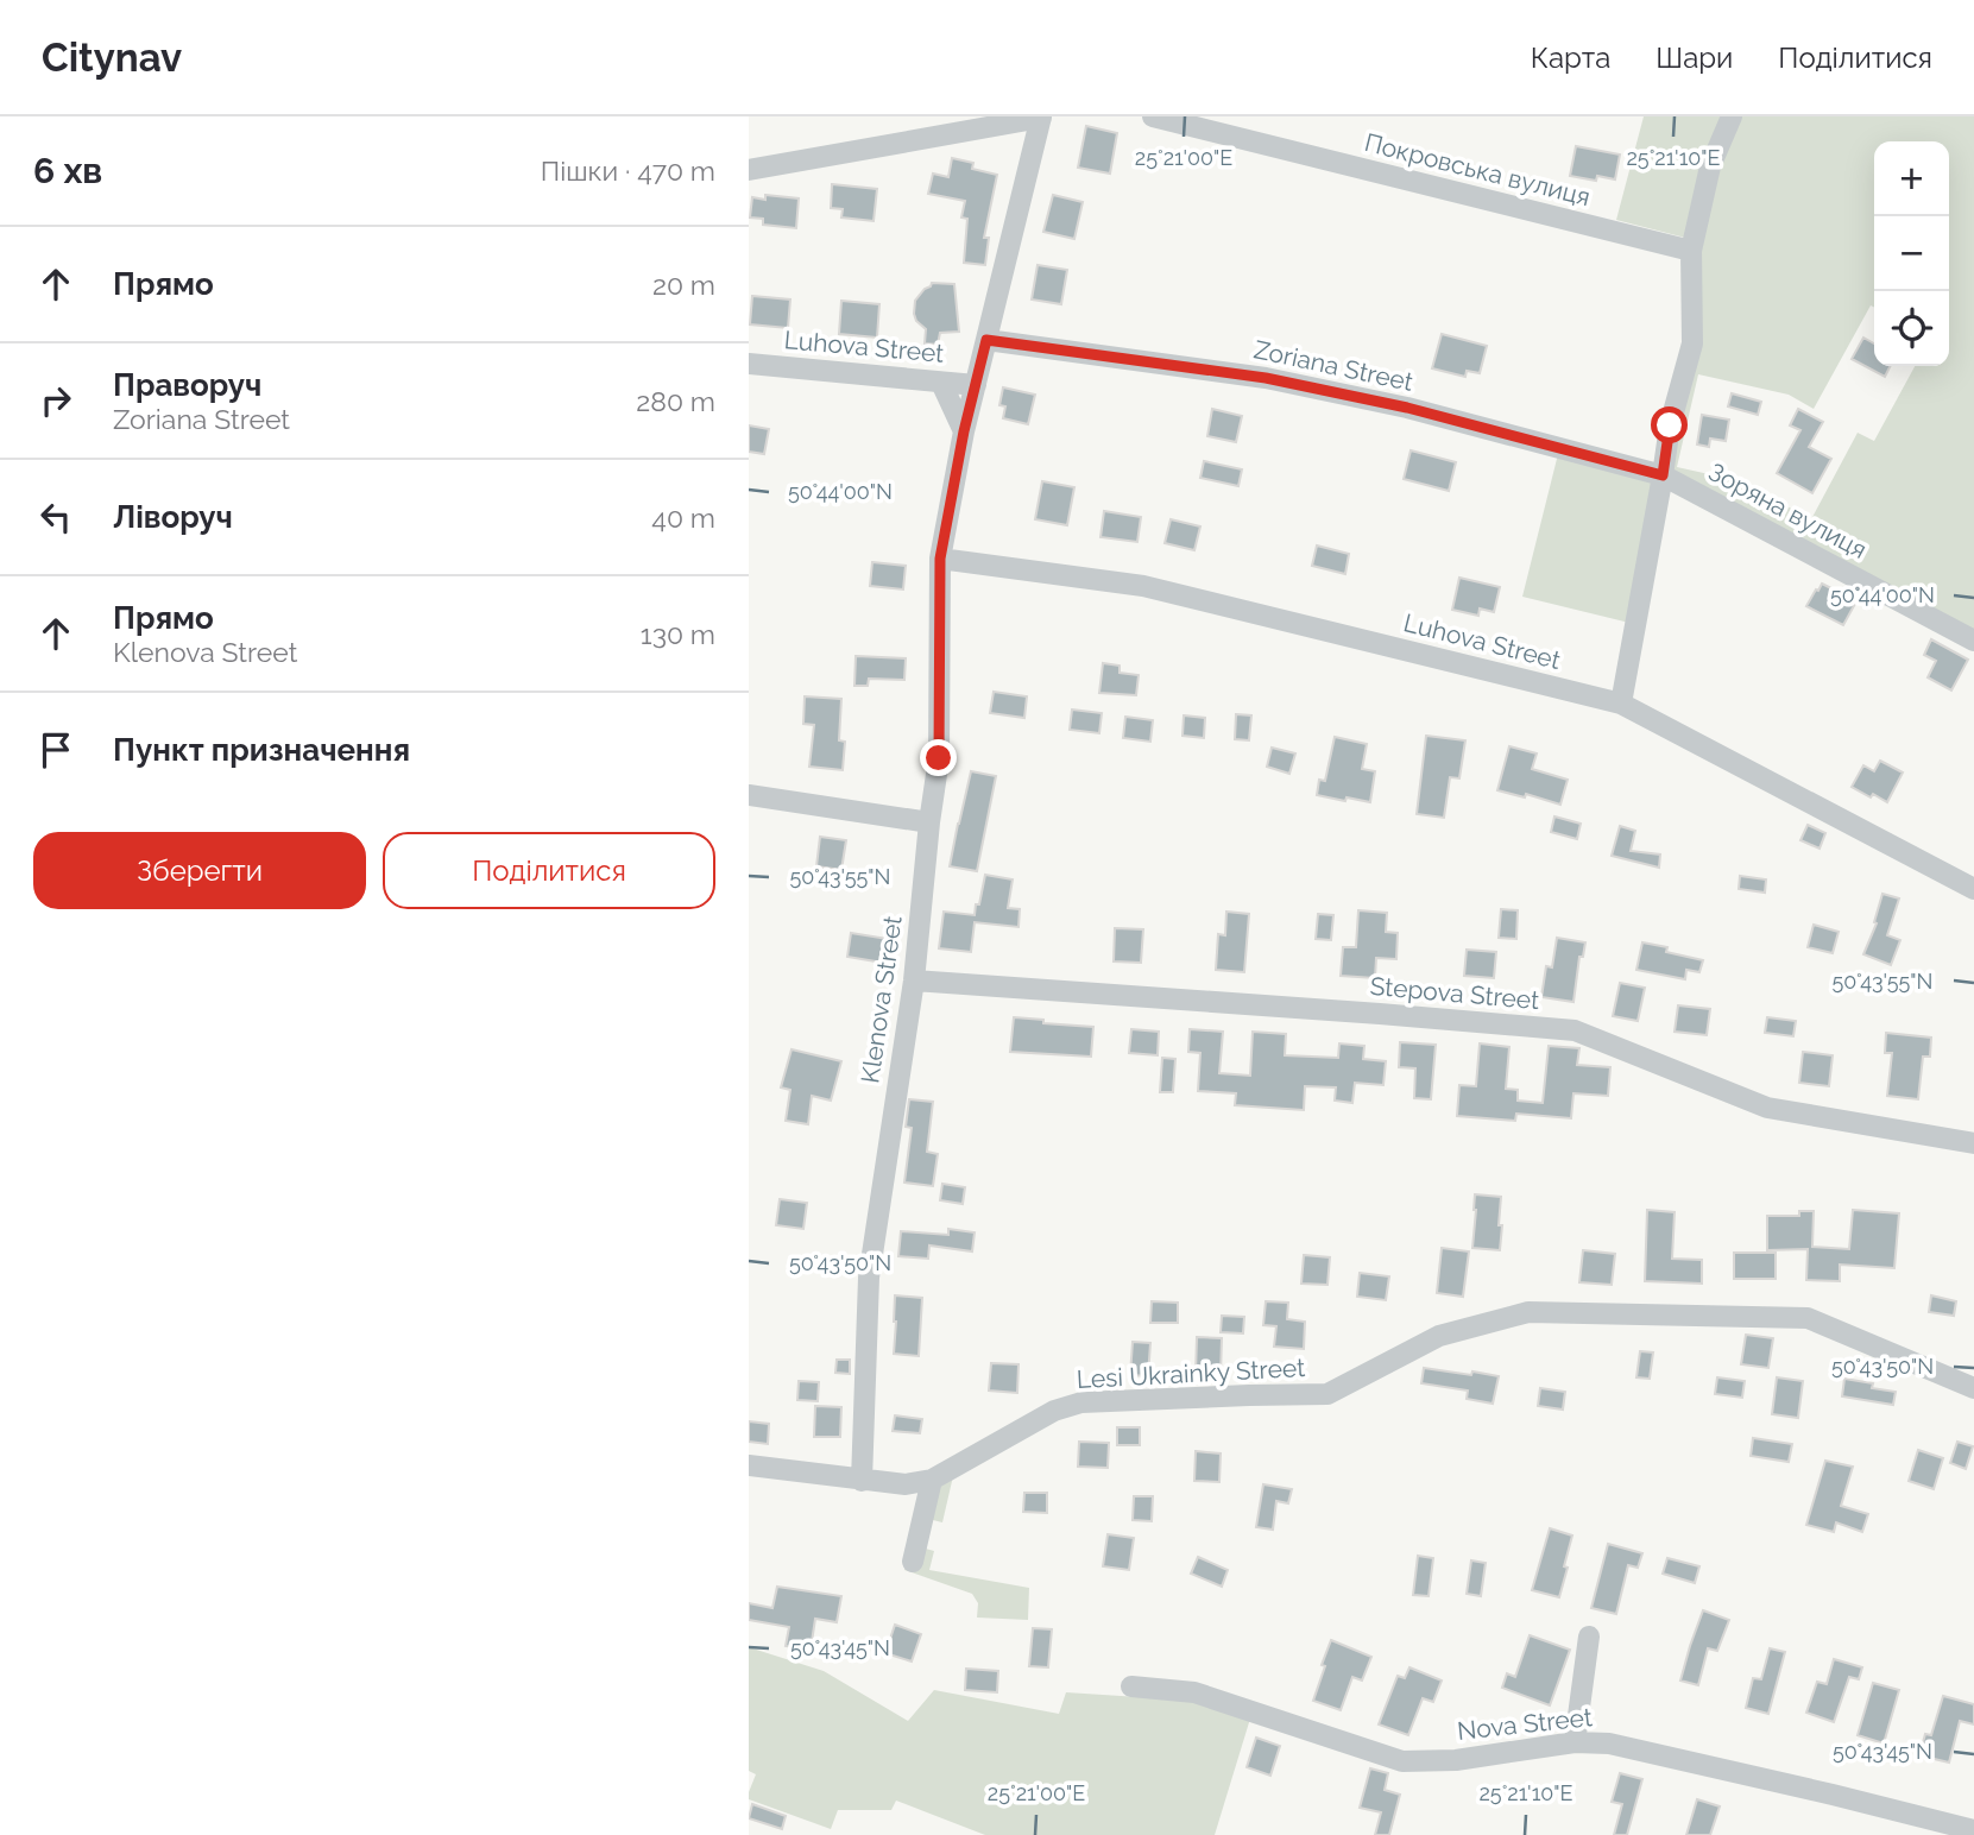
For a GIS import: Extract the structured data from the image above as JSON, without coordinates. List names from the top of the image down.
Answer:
{
  "streets": {
    "street": [
      "Покровська вулиця",
      "Luhova Street",
      "Zoriana Street",
      "Зоряна вулиця",
      "Stepova Street",
      "Klenova Street",
      "Lesi Ukrainky Street",
      "Nova Street"
    ]
  },
  "crossings": [
    ["Luhova Street", "Klenova Street"],
    ["Zoriana Street", "Зоряна вулиця"],
    ["Zoriana Street", "Klenova Street"],
    ["Stepova Street", "Klenova Street"],
    ["Klenova Street", "Lesi Ukrainky Street"]
  ],
  "page": {
    "header": "Citynav",
    "nav": ["Карта", "Шари", "Поділитися"],
    "heading": ["6 хв", "Пішки · 470 m"],
    "map_buttons": ["+", "−"],
    "list": [
      ["Прямо", "20 m"],
      ["Праворуч", "Zoriana Street", "280 m"],
      ["Ліворуч", "40 m"],
      ["Прямо", "Klenova Street", "130 m"],
      "Пункт призначення"
    ],
    "buttons": ["Зберегти", "Поділитися"]
  },
  "coordinates": [
    "25°21'00\"E",
    "25°21'10\"E",
    "50°44'00\"N",
    "50°43'55\"N",
    "50°43'50\"N",
    "50°43'45\"N"
  ]
}
